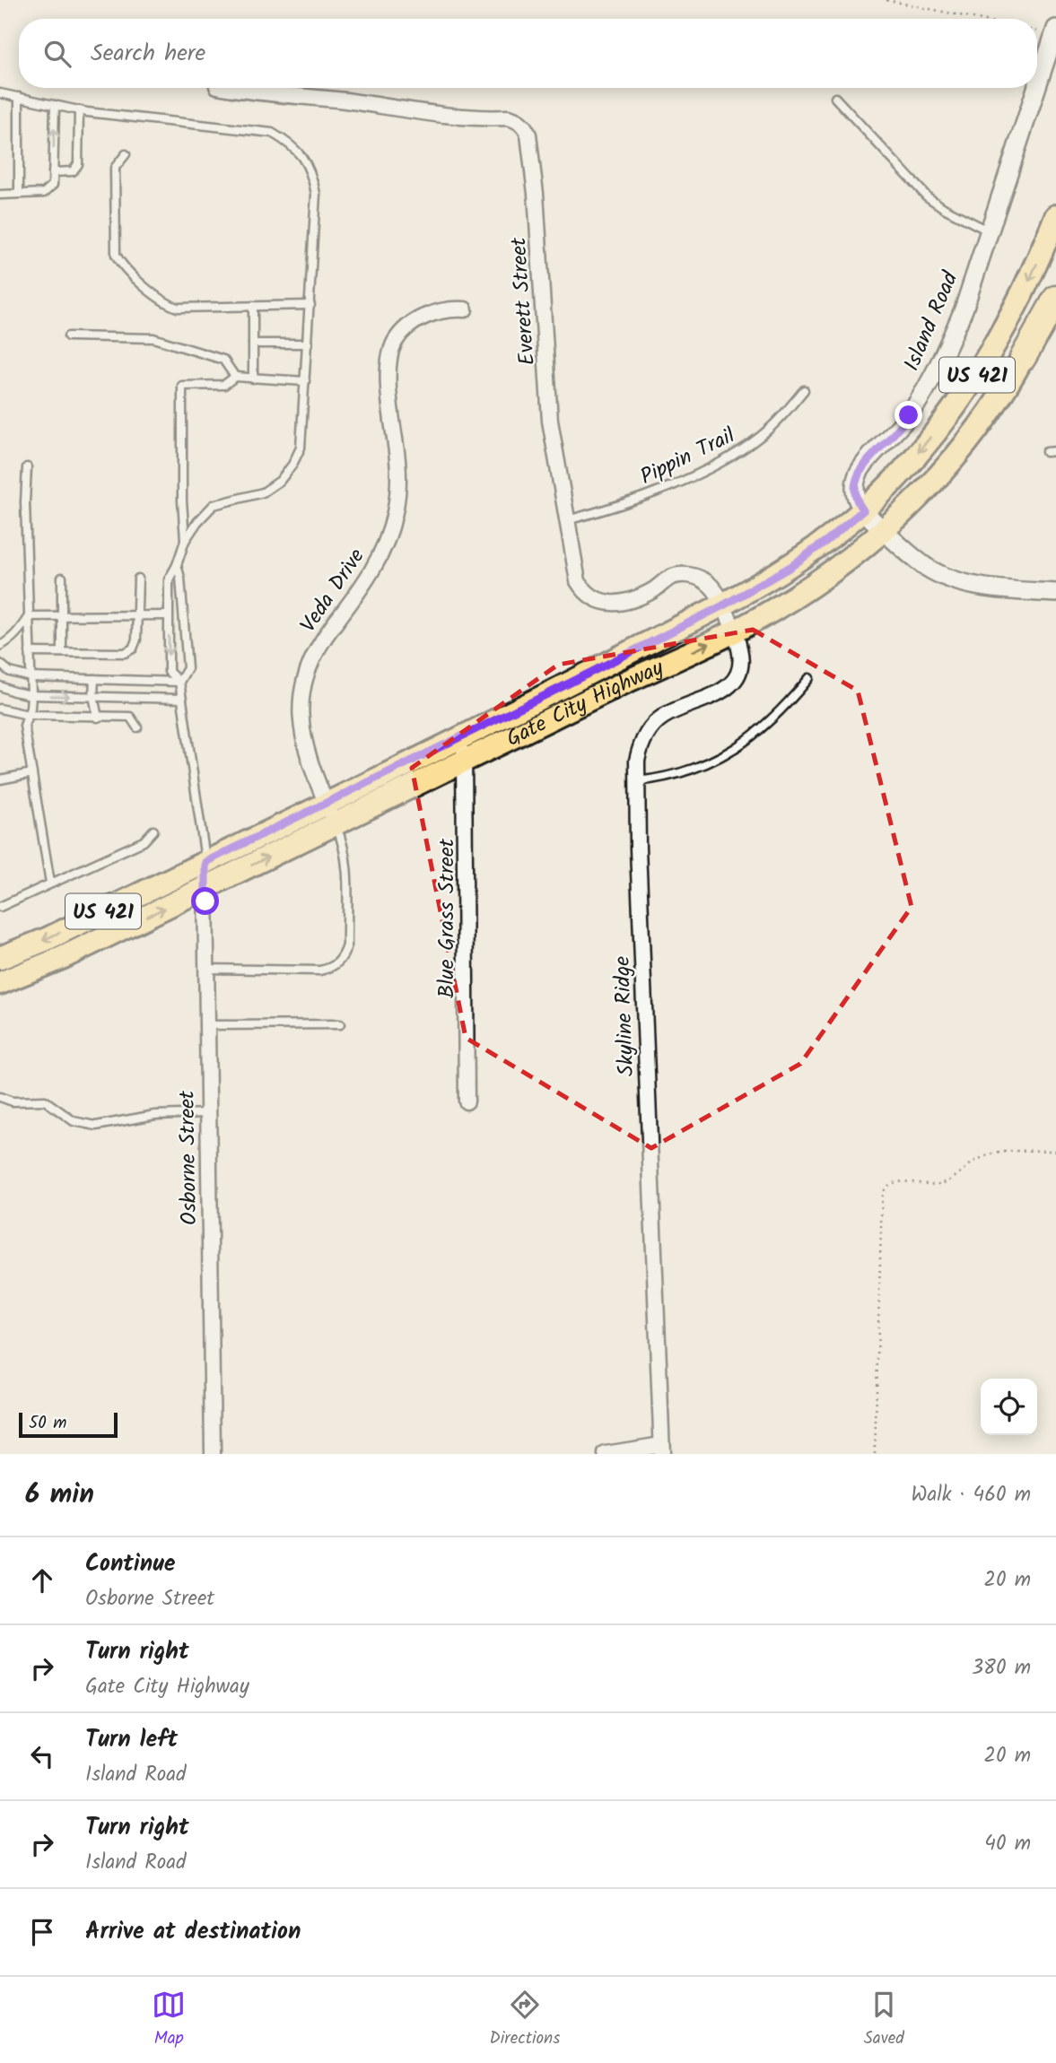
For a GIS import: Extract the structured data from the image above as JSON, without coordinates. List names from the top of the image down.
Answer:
{
  "streets": {
    "main road": ["US 421", "Gate City Highway"],
    "street": [
      "Everett Street",
      "Island Road",
      "Veda Drive",
      "Blue Grass Street",
      "Skyline Ridge",
      "Osborne Street"
    ],
    "lane": ["Pippin Trail"]
  },
  "crossings": [
    ["Everett Street", "Pippin Trail"],
    ["Everett Street", "Gate City Highway"],
    ["Everett Street", "Skyline Ridge"],
    ["Island Road", "Gate City Highway"],
    ["Veda Drive", "Gate City Highway"],
    ["Gate City Highway", "Blue Grass Street"],
    ["Gate City Highway", "Skyline Ridge"],
    ["Gate City Highway", "Osborne Street"]
  ],
  "scale_bar": "50 m",
  "page": {
    "search": "Search here",
    "scale": "50 m",
    "heading": ["6 min", "Walk · 460 m"],
    "list": [
      ["Continue", "Osborne Street", "20 m"],
      ["Turn right", "Gate City Highway", "380 m"],
      ["Turn left", "Island Road", "20 m"],
      ["Turn right", "Island Road", "40 m"],
      "Arrive at destination"
    ],
    "nav": ["Map", "Directions", "Saved"]
  }
}
